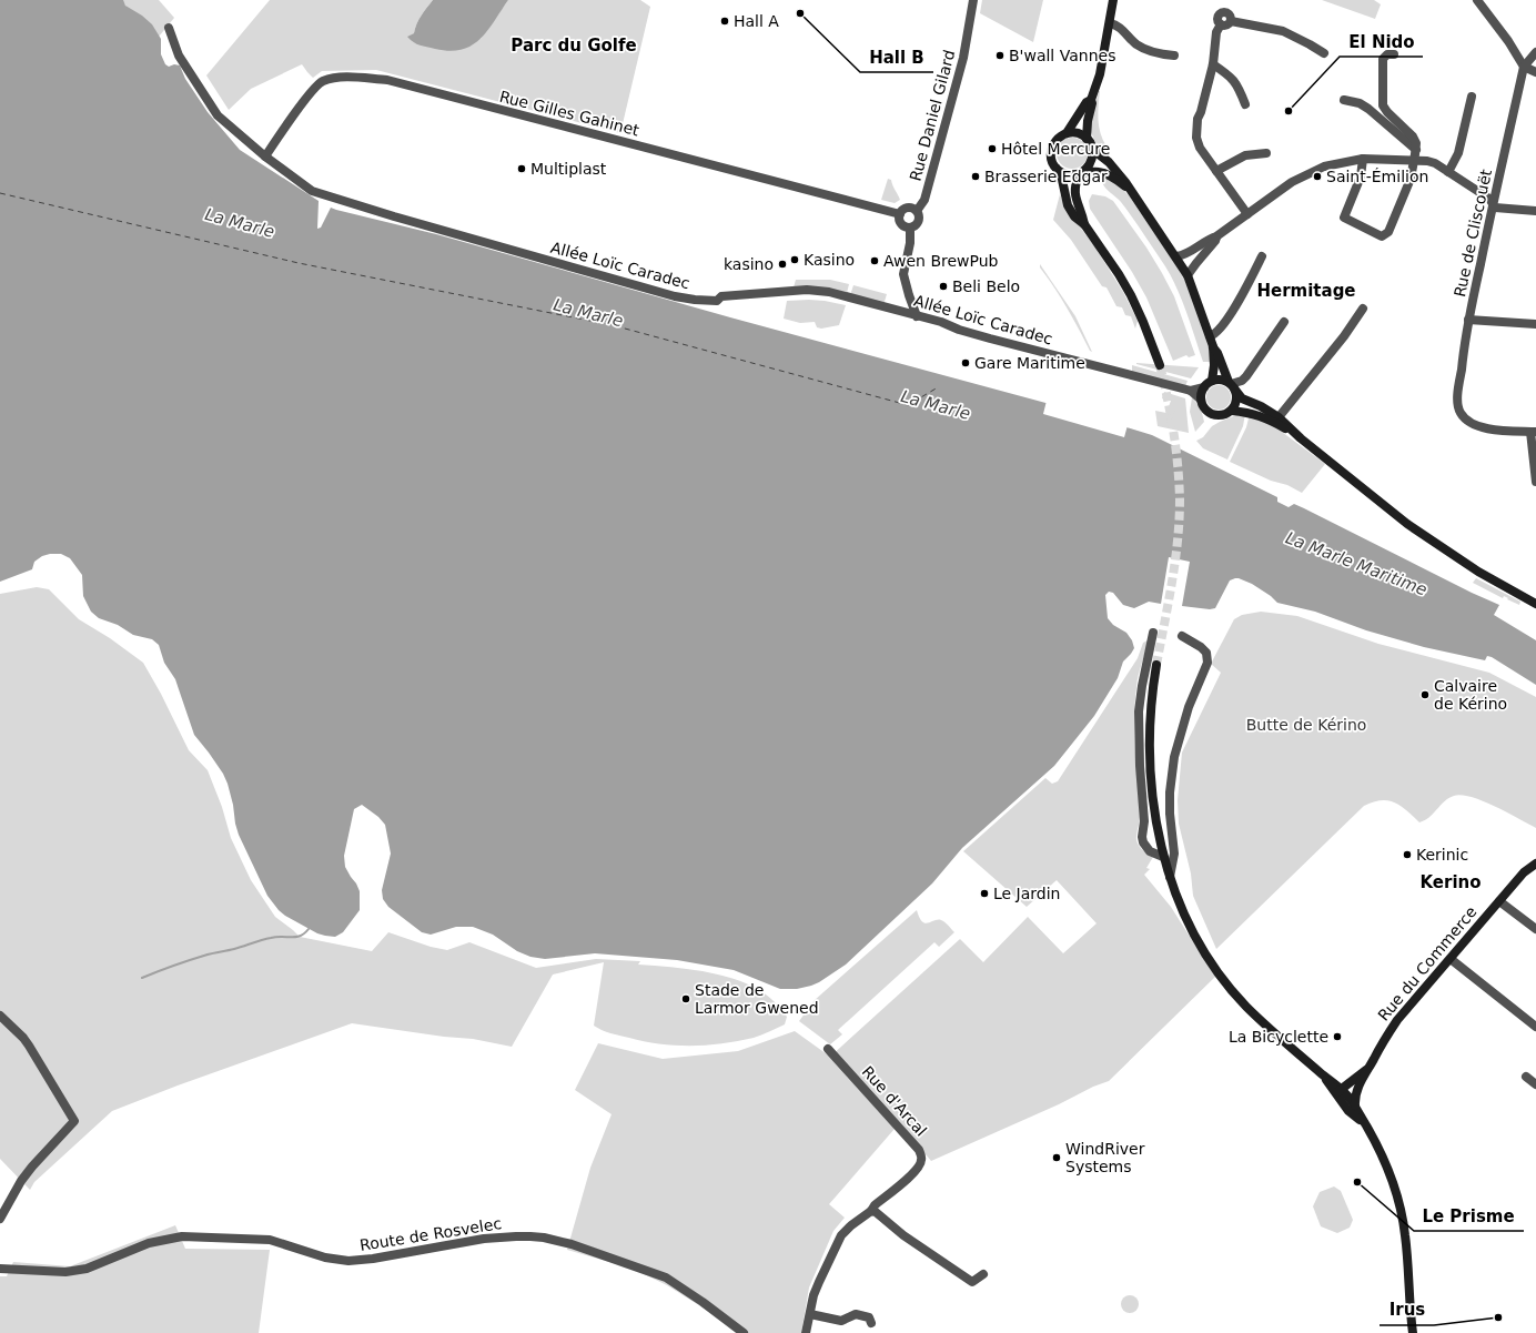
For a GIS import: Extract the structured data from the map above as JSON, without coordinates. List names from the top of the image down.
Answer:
{
  "streets": {
    "main road": ["Rue du Commerce"],
    "street": [
      "Rue Gilles Gahinet",
      "Rue Daniel Gilard",
      "Rue de Cliscouët",
      "Allée Loïc Caradec",
      "Rue d'Arcal",
      "Route de Rosvelec"
    ]
  },
  "crossings": [
    ["Rue Gilles Gahinet", "Rue Daniel Gilard"],
    ["Rue Gilles Gahinet", "Allée Loïc Caradec"]
  ],
  "districts": ["Parc du Golfe", "Hermitage", "Kerino"],
  "water": ["La Marle", "La Marle Maritime"],
  "parks": ["Butte de Kérino"],
  "places": [
    "Hall B",
    "Hall A",
    "B'wall Vannes",
    "El Nido",
    "Hôtel Mercure",
    "Multiplast",
    "Brasserie Edgar",
    "Saint-Émilion",
    "Kasino",
    "Awen BrewPub",
    "kasino",
    "Beli Belo",
    "Gare Maritime",
    "Calvaire de Kérino",
    "Kerinic",
    "Le Jardin",
    "Stade de Larmor Gwened",
    "La Bicyclette",
    "WindRiver Systems",
    "Le Prisme",
    "Irus"
  ]
}
